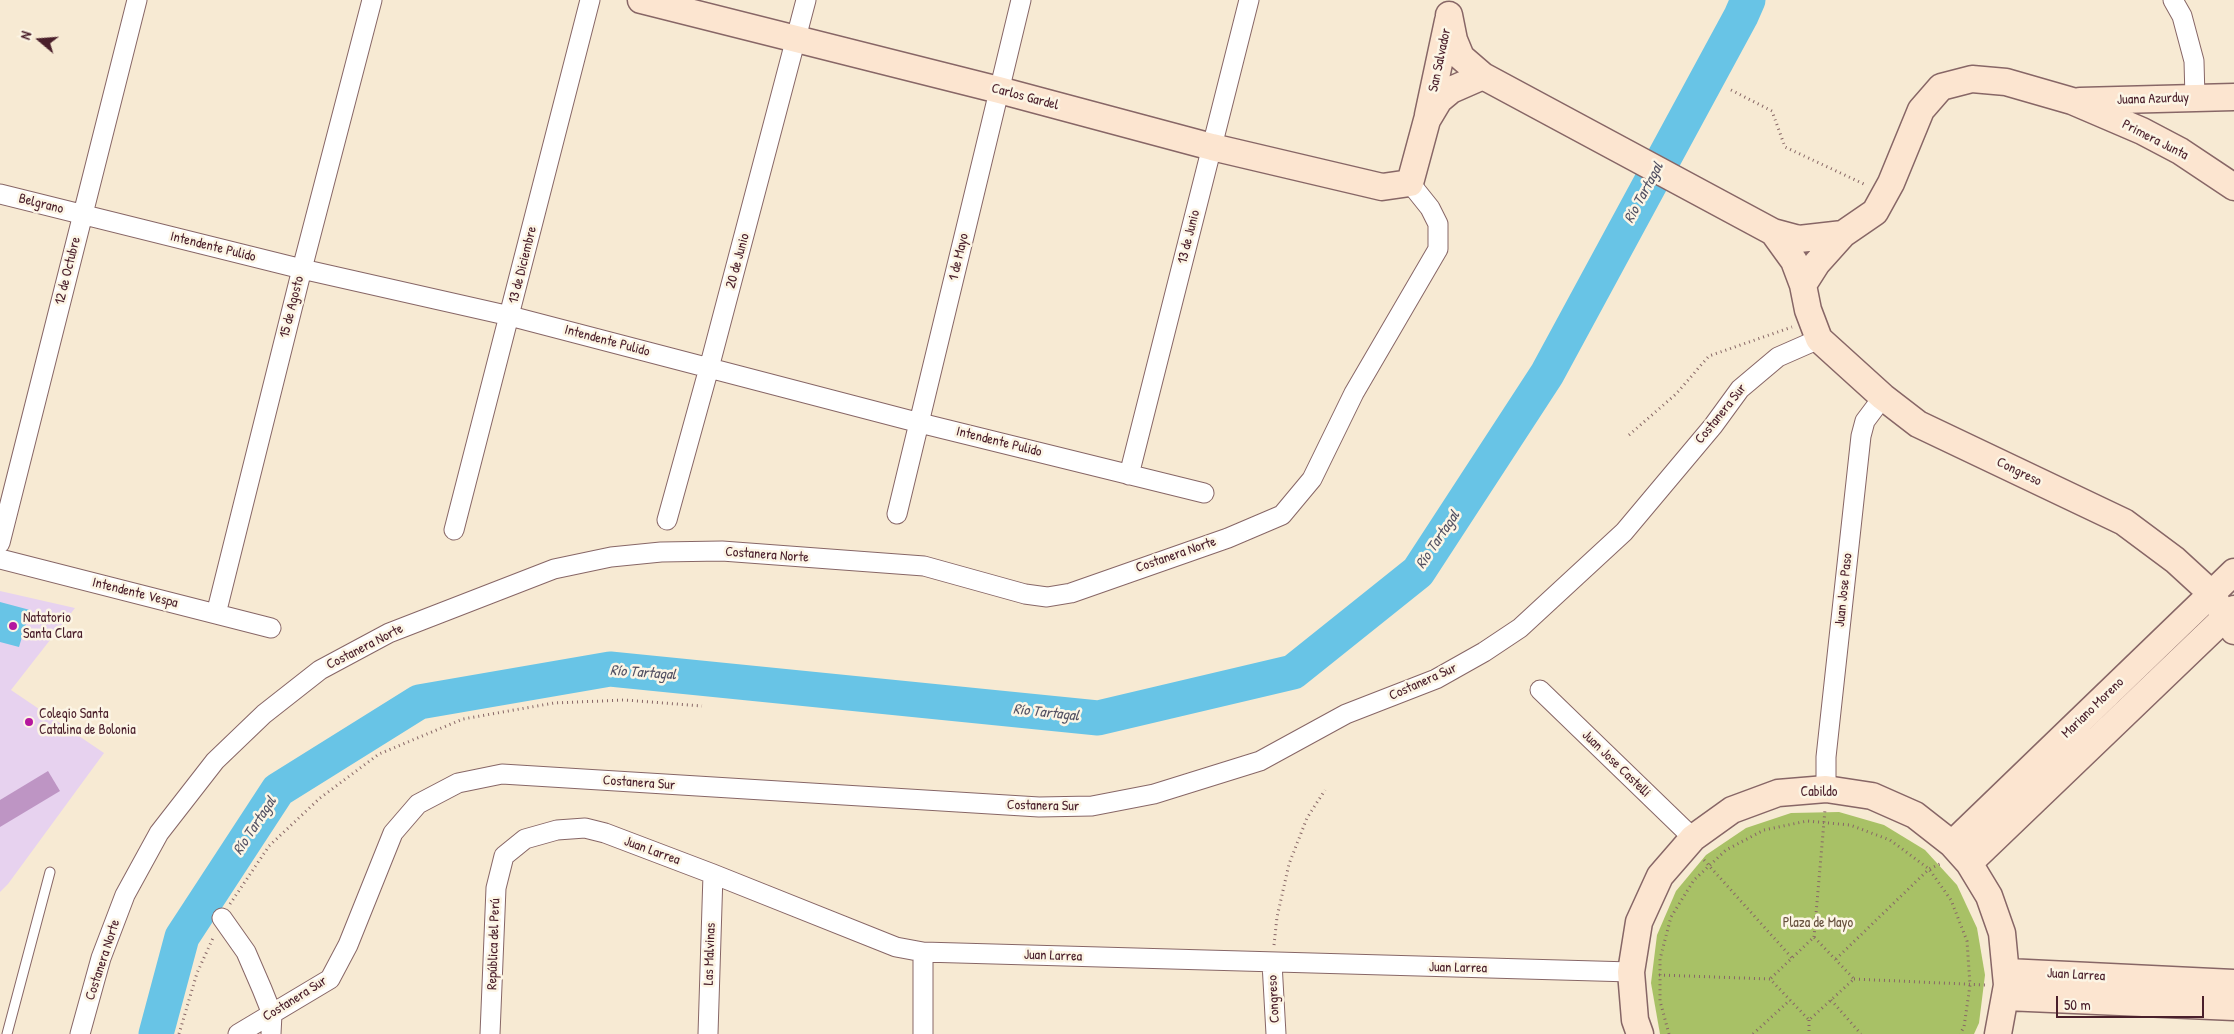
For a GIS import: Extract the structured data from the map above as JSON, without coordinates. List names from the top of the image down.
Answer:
{
  "streets": {
    "street": [
      "San Salvador",
      "Carlos Gardel",
      "Juana Azurduy",
      "Primera Junta",
      "Belgrano",
      "13 de Junio",
      "Intendente Pulido",
      "1 de Mayo",
      "20 de Junio",
      "13 de Diciembre",
      "12 de Octubre",
      "15 de Agosto",
      "Costanera Sur",
      "Congreso",
      "Costanera Norte",
      "Juan Jose Paso",
      "Intendente Vespa",
      "Mariano Moreno",
      "Juan Jose Castelli",
      "Cabildo",
      "Juan Larrea",
      "República del Perú",
      "Las Malvinas"
    ]
  },
  "crossings": [
    ["Carlos Gardel", "13 de Junio"],
    ["Carlos Gardel", "1 de Mayo"],
    ["Carlos Gardel", "20 de Junio"],
    ["Carlos Gardel", "Costanera Norte"],
    ["Juana Azurduy", "Primera Junta"],
    ["Belgrano", "Intendente Pulido"],
    ["Belgrano", "12 de Octubre"],
    ["13 de Junio", "Intendente Pulido"],
    ["Intendente Pulido", "1 de Mayo"],
    ["Intendente Pulido", "20 de Junio"],
    ["Intendente Pulido", "13 de Diciembre"],
    ["Intendente Pulido", "12 de Octubre"],
    ["Intendente Pulido", "15 de Agosto"],
    ["15 de Agosto", "Intendente Vespa"],
    ["Costanera Sur", "Congreso"],
    ["Congreso", "Juan Jose Paso"],
    ["Congreso", "Mariano Moreno"],
    ["Congreso", "Juan Larrea"],
    ["Juan Jose Paso", "Cabildo"],
    ["Mariano Moreno", "Cabildo"],
    ["Juan Jose Castelli", "Cabildo"],
    ["Cabildo", "Juan Larrea"],
    ["Juan Larrea", "República del Perú"],
    ["Juan Larrea", "Las Malvinas"]
  ],
  "water": ["Río Tartagal"],
  "parks": ["Plaza de Mayo"],
  "places": ["Natatorio Santa Clara", "Colegio Santa Catalina de Bolonia"],
  "scale_bar": "50 m",
  "north": "left"
}
